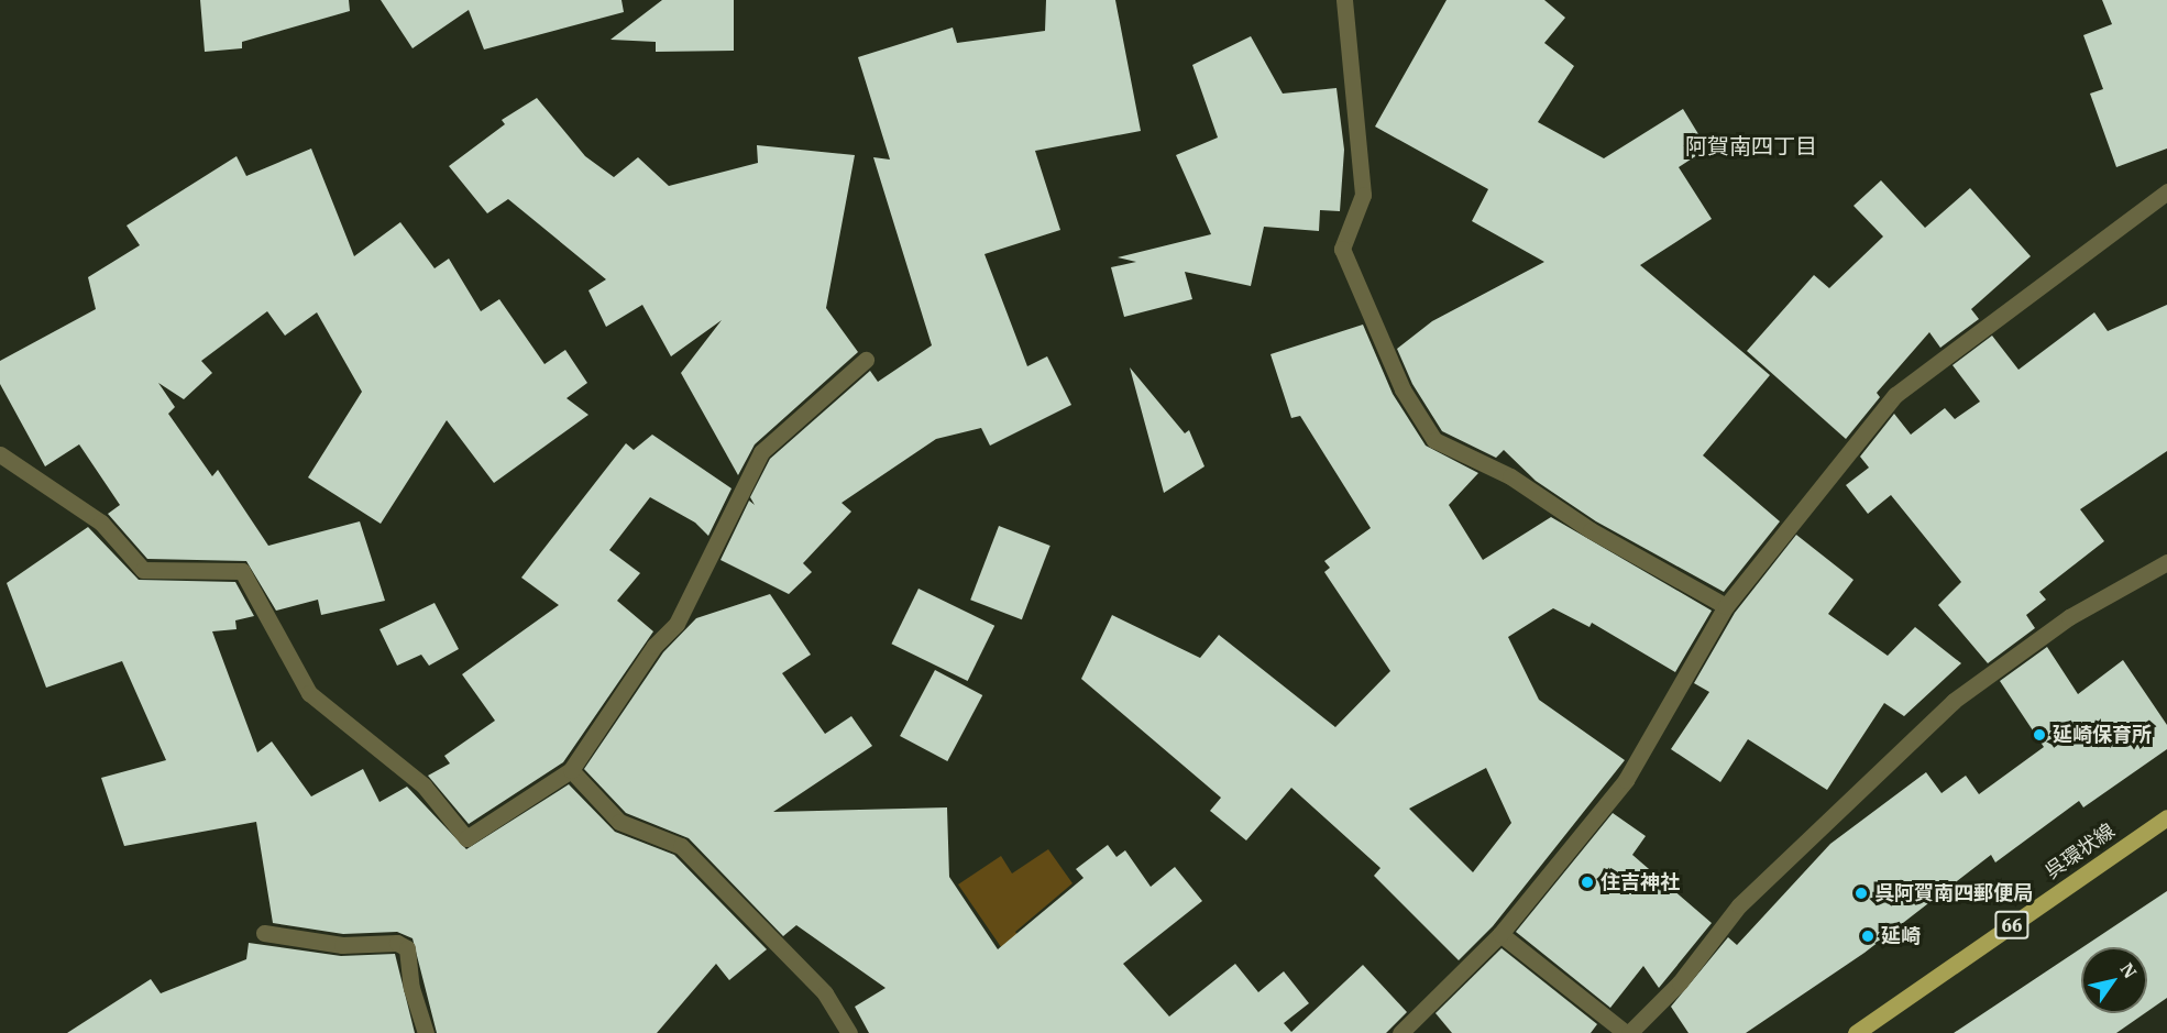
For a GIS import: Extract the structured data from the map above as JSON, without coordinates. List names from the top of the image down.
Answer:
{
  "streets": {
    "main road": ["呉環状線", "66"]
  },
  "districts": ["阿賀南四丁目"],
  "places": [
    "延崎保育所",
    "住吉神社",
    "呉阿賀南四郵便局",
    "延崎"
  ],
  "north": "top right"
}
